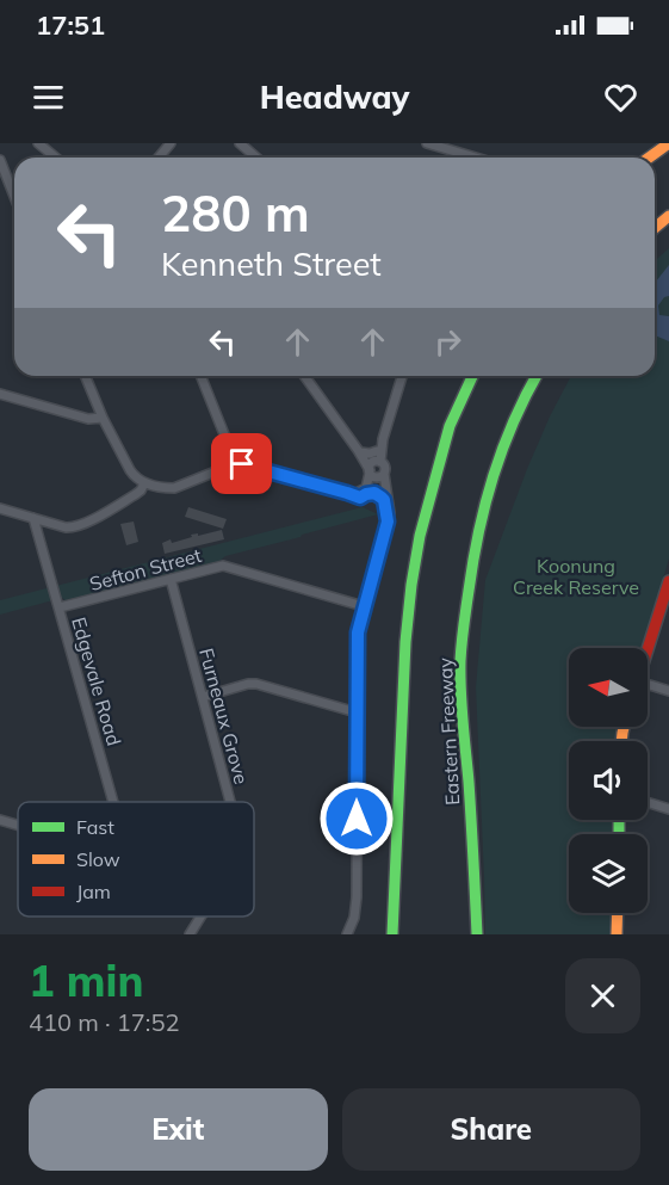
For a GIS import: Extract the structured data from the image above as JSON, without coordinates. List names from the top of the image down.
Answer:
{
  "streets": {
    "main road": ["Eastern Freeway"],
    "street": ["Sefton Street", "Edgevale Road", "Furneaux Grove"]
  },
  "crossings": [
    ["Sefton Street", "Edgevale Road"],
    ["Sefton Street", "Furneaux Grove"]
  ],
  "parks": ["Koonung Creek Reserve"],
  "legend": ["Fast", "Slow", "Jam"],
  "north": "left",
  "page": {
    "status": "17:51",
    "header": "Headway",
    "turn": ["280 m", "Kenneth Street"],
    "heading": ["1 min", "410 m · 17:52"],
    "buttons": ["Exit", "Share"]
  }
}
